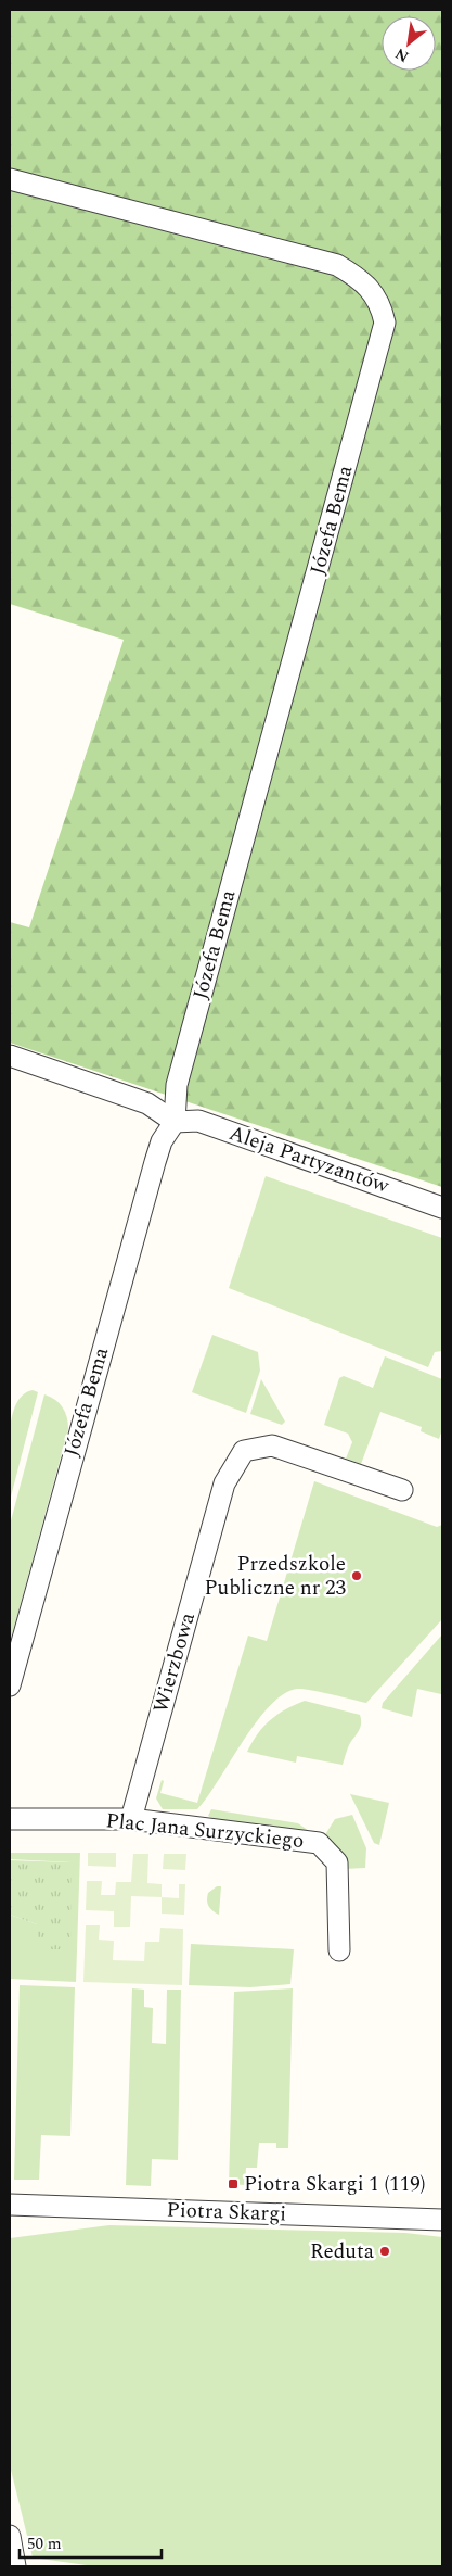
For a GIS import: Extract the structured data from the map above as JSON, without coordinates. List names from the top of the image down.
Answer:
{
  "streets": {
    "street": [
      "Józefa Bema",
      "Aleja Partyzantów",
      "Wierzbowa",
      "Plac Jana Surzyckiego",
      "Piotra Skargi"
    ]
  },
  "crossings": [
    ["Józefa Bema", "Aleja Partyzantów"],
    ["Wierzbowa", "Plac Jana Surzyckiego"]
  ],
  "places": {
    "other": ["Przedszkole Publiczne nr 23", "Reduta"],
    "transit": ["Piotra Skargi 1 (119)"]
  },
  "scale_bar": "50 m",
  "north": "bottom left"
}
